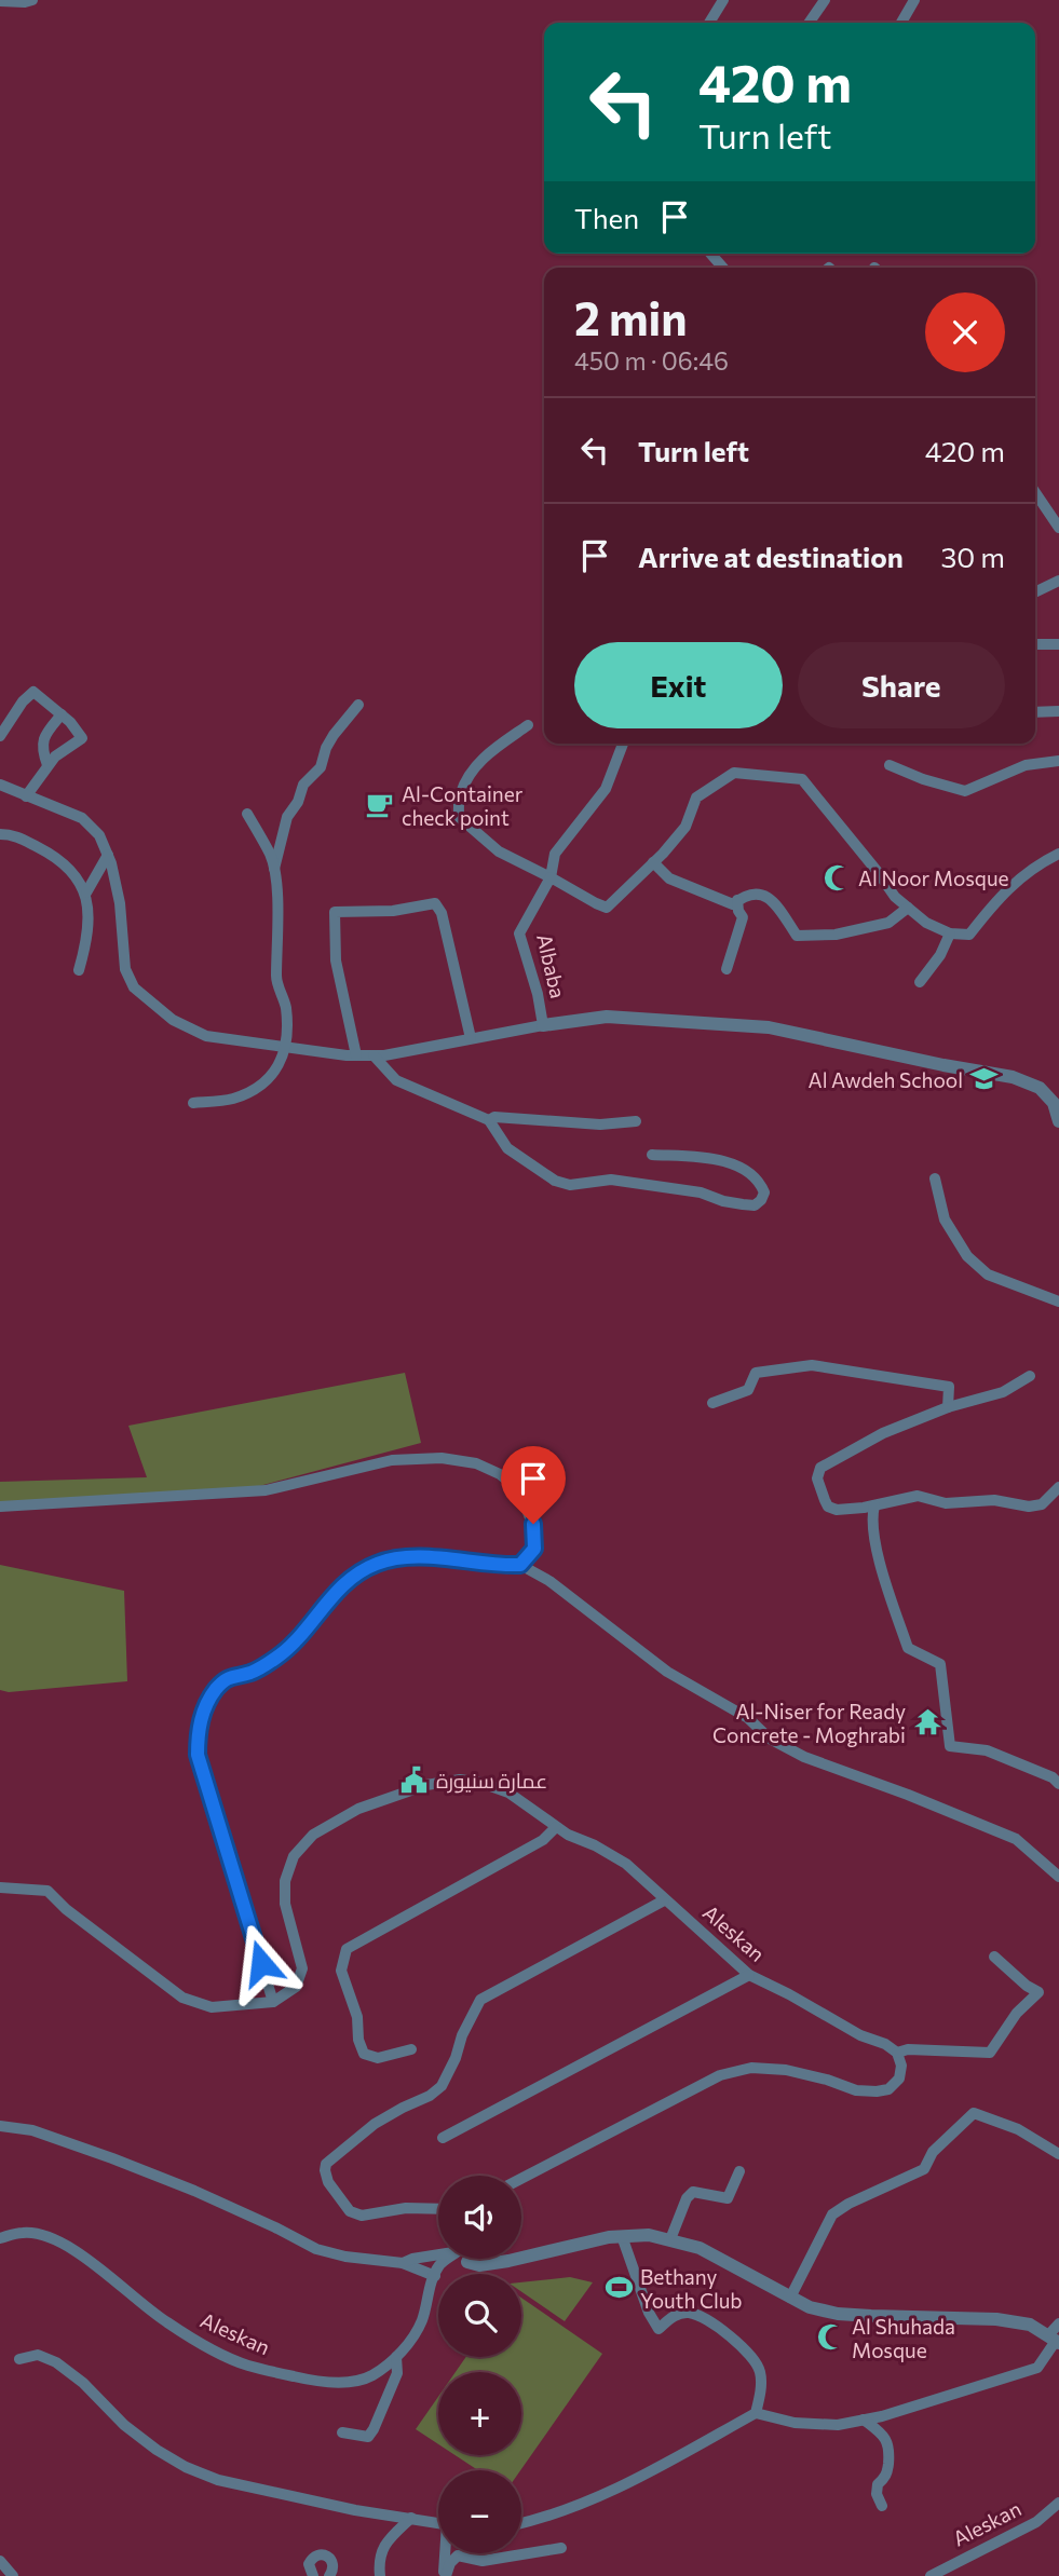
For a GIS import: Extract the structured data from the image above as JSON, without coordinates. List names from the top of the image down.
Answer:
{
  "streets": {
    "street": ["Albaba", "Aleskan"]
  },
  "places": {
    "cafe": ["Al-Container check point"],
    "mosque": ["Al Noor Mosque", "Al Shuhada Mosque"],
    "school or university": ["Al Awdeh School"],
    "temple": ["Al-Niser for Ready Concrete - Moghrabi"],
    "public building": ["عمارة سنيورة"],
    "sports": ["Bethany Youth Club"]
  },
  "page": {
    "turn": ["420 m", "Turn left"],
    "then": "Then",
    "heading": ["2 min", "450 m · 06:46"],
    "list": [
      {
        "name": "Turn left",
        "value": "420 m"
      },
      {
        "name": "Arrive at destination",
        "value": "30 m"
      }
    ],
    "buttons": ["Exit", "Share"],
    "map_buttons": ["+", "−"]
  }
}
